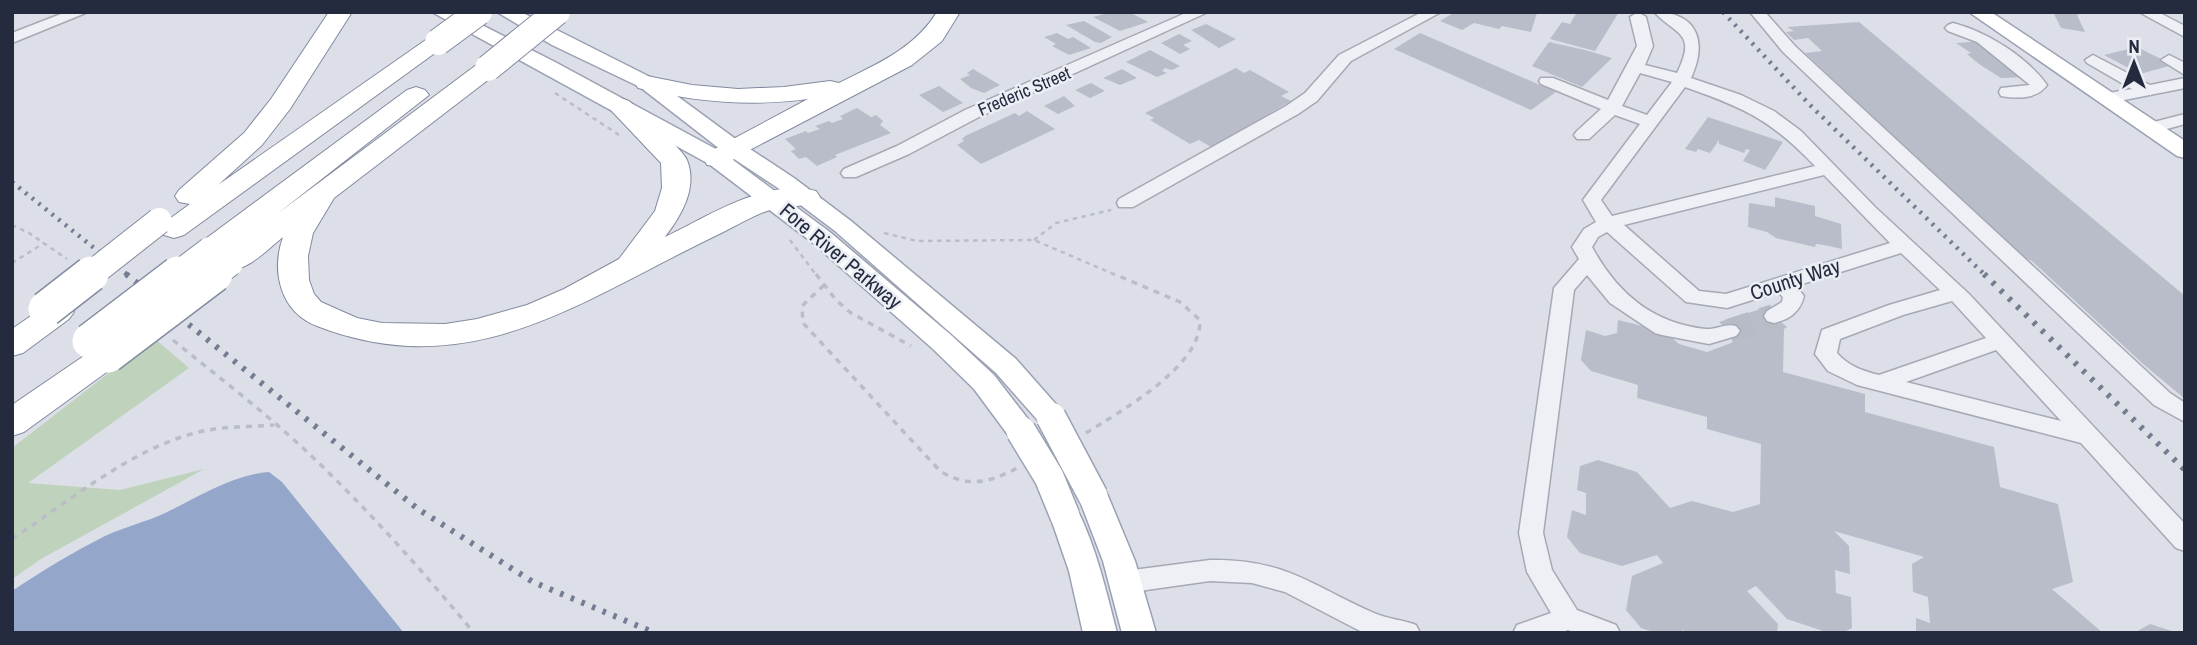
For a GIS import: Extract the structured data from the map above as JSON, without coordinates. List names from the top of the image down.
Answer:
{
  "streets": {
    "main road": ["Fore River Parkway"],
    "street": ["Frederic Street", "County Way"]
  },
  "north": "top"
}
